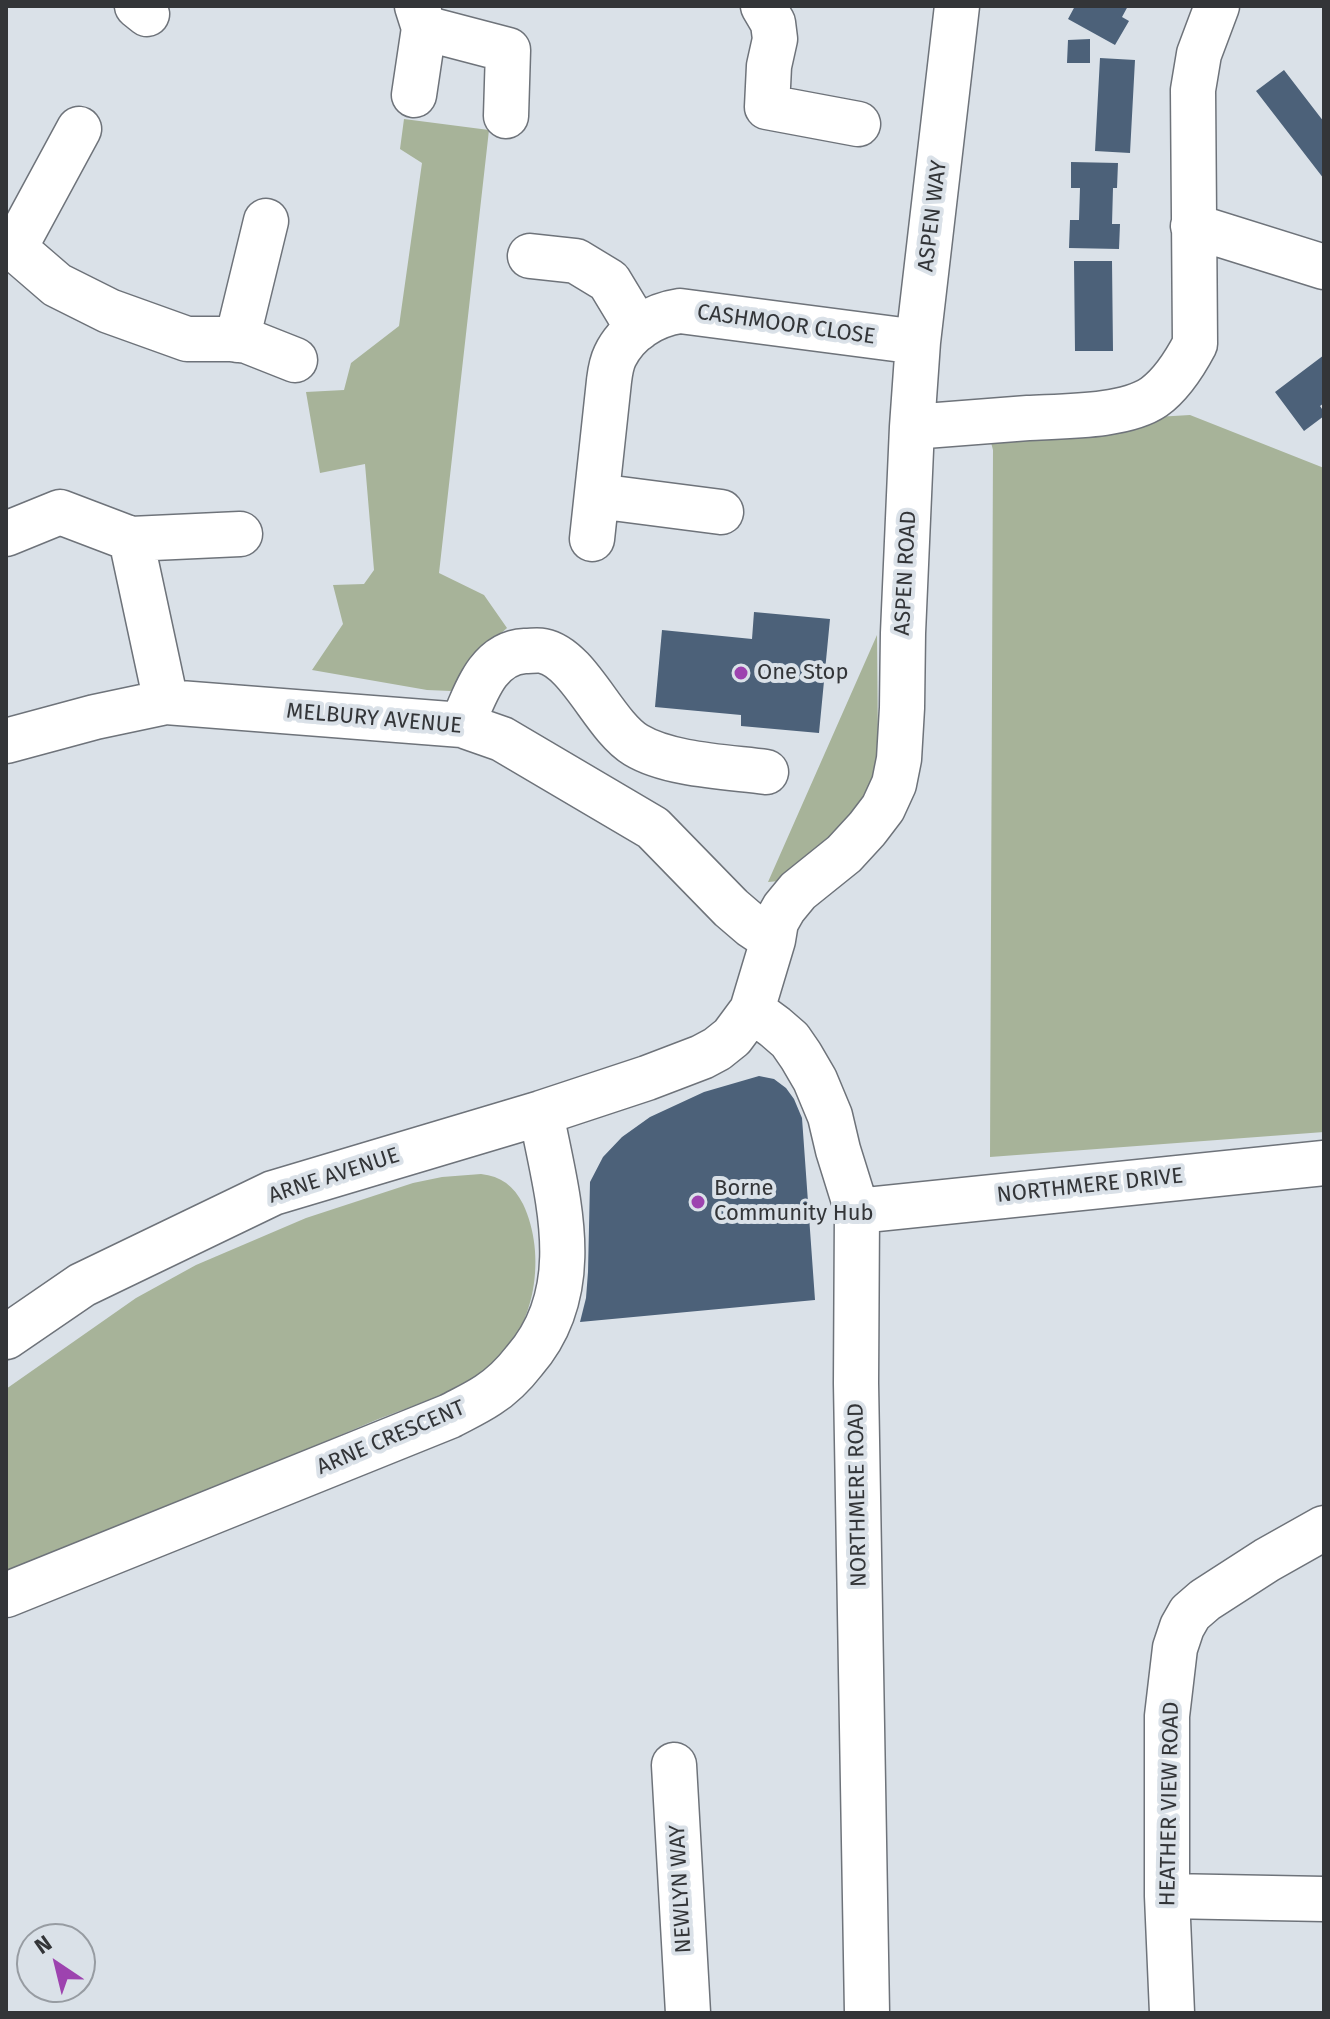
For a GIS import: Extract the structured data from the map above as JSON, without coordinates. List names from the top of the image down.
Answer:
{
  "streets": {
    "street": [
      "ASPEN WAY",
      "CASHMOOR CLOSE",
      "ASPEN ROAD",
      "MELBURY AVENUE",
      "ARNE AVENUE",
      "NORTHMERE DRIVE",
      "ARNE CRESCENT",
      "NORTHMERE ROAD",
      "HEATHER VIEW ROAD",
      "NEWLYN WAY"
    ]
  },
  "crossings": [
    ["ASPEN WAY", "CASHMOOR CLOSE"],
    ["ASPEN WAY", "ASPEN ROAD"],
    ["ASPEN ROAD", "MELBURY AVENUE"],
    ["ASPEN ROAD", "ARNE AVENUE"],
    ["ASPEN ROAD", "NORTHMERE ROAD"],
    ["ARNE AVENUE", "ARNE CRESCENT"],
    ["NORTHMERE DRIVE", "NORTHMERE ROAD"]
  ],
  "places": ["One Stop", "Borne Community Hub"],
  "north": "top left"
}
